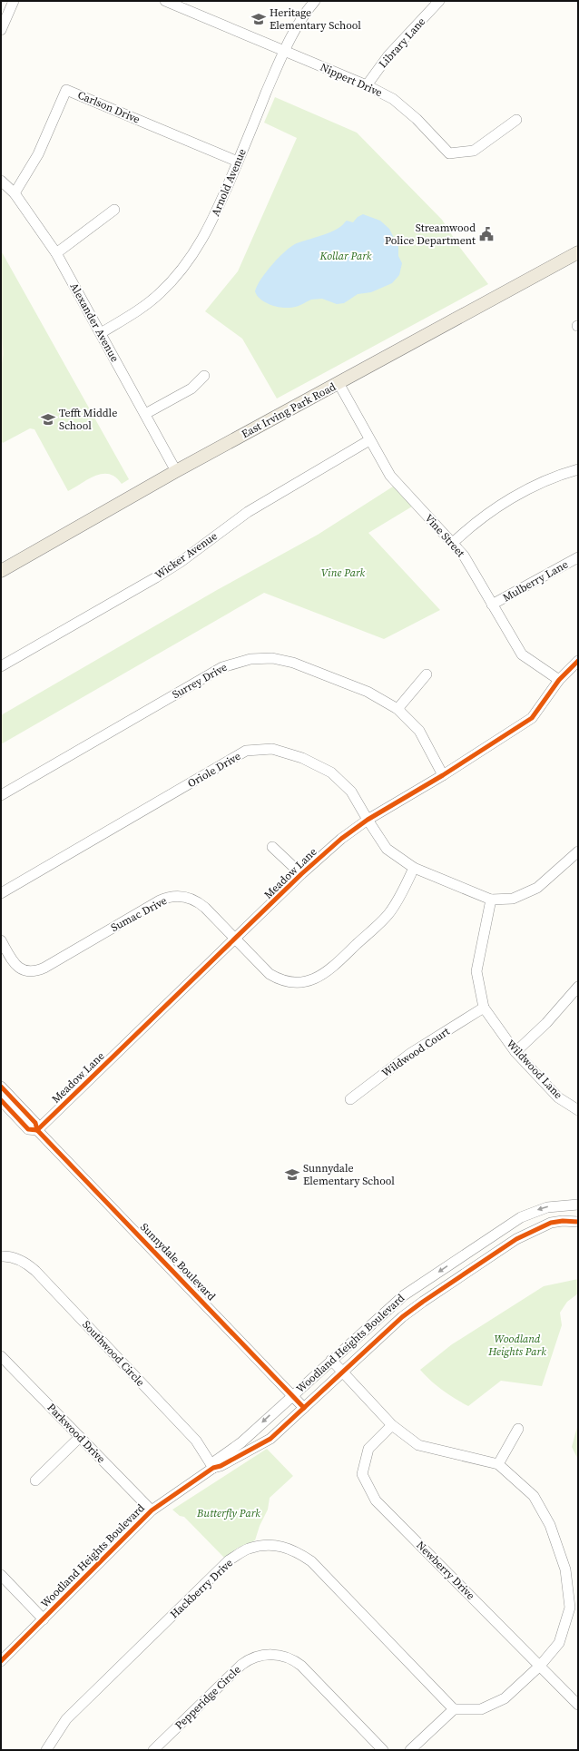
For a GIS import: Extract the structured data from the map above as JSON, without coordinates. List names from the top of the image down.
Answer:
{
  "streets": {
    "main road": ["East Irving Park Road"],
    "street": [
      "Library Lane",
      "Nippert Drive",
      "Carlson Drive",
      "Arnold Avenue",
      "Alexander Avenue",
      "Vine Street",
      "Wicker Avenue",
      "Mulberry Lane",
      "Surrey Drive",
      "Oriole Drive",
      "Meadow Lane",
      "Sumac Drive",
      "Wildwood Court",
      "Wildwood Lane",
      "Sunnydale Boulevard",
      "Woodland Heights Boulevard",
      "Southwood Circle",
      "Parkwood Drive",
      "Newberry Drive",
      "Hackberry Drive",
      "Pepperidge Circle"
    ]
  },
  "crossings": [
    ["Library Lane", "Nippert Drive"],
    ["Nippert Drive", "Arnold Avenue"],
    ["Carlson Drive", "Arnold Avenue"],
    ["Carlson Drive", "Alexander Avenue"],
    ["Arnold Avenue", "Alexander Avenue"],
    ["Alexander Avenue", "East Irving Park Road"],
    ["East Irving Park Road", "Vine Street"],
    ["Vine Street", "Wicker Avenue"],
    ["Vine Street", "Mulberry Lane"],
    ["Vine Street", "Meadow Lane"],
    ["Surrey Drive", "Meadow Lane"],
    ["Oriole Drive", "Meadow Lane"],
    ["Oriole Drive", "Sumac Drive"],
    ["Oriole Drive", "Wildwood Lane"],
    ["Meadow Lane", "Sumac Drive"],
    ["Meadow Lane", "Sunnydale Boulevard"],
    ["Wildwood Court", "Wildwood Lane"],
    ["Sunnydale Boulevard", "Woodland Heights Boulevard"],
    ["Woodland Heights Boulevard", "Southwood Circle"],
    ["Woodland Heights Boulevard", "Parkwood Drive"]
  ],
  "parks": [
    "Kollar Park",
    "Vine Park",
    "Woodland Heights Park",
    "Butterfly Park"
  ],
  "places": {
    "school or university": ["Heritage Elementary School", "Tefft Middle School", "Sunnydale Elementary School"],
    "public building": ["Streamwood Police Department"]
  }
}
